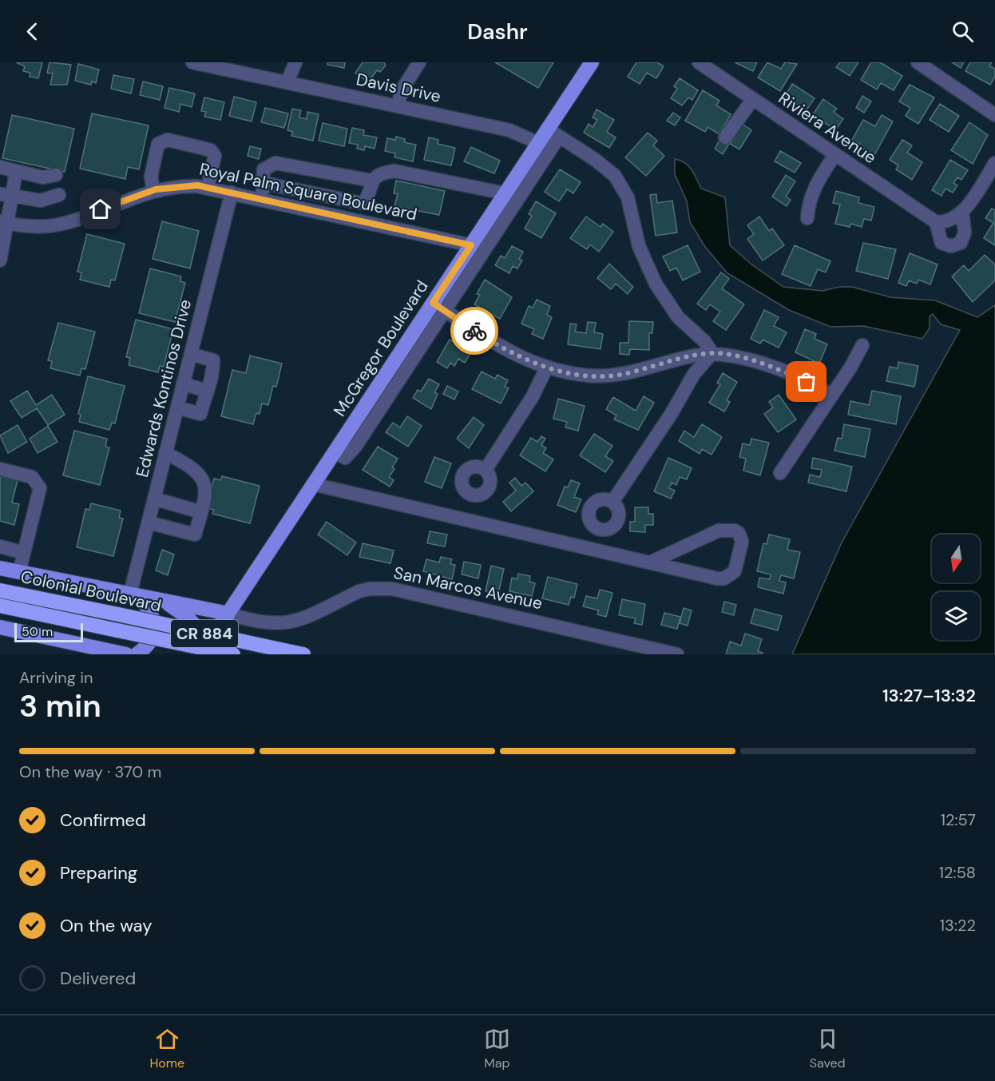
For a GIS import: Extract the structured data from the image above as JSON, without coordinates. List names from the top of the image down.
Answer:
{
  "streets": {
    "highway": ["Colonial Boulevard", "CR 884"],
    "main road": ["McGregor Boulevard"],
    "street": [
      "Davis Drive",
      "Riviera Avenue",
      "Royal Palm Square Boulevard",
      "Edwards Kontinos Drive",
      "San Marcos Avenue"
    ]
  },
  "crossings": [
    ["Davis Drive", "McGregor Boulevard"],
    ["Royal Palm Square Boulevard", "McGregor Boulevard"],
    ["Royal Palm Square Boulevard", "Edwards Kontinos Drive"],
    ["McGregor Boulevard", "San Marcos Avenue"],
    ["McGregor Boulevard", "Colonial Boulevard"],
    ["Edwards Kontinos Drive", "Colonial Boulevard"],
    ["San Marcos Avenue", "Colonial Boulevard"]
  ],
  "scale_bar": "50 m",
  "north": "bottom",
  "page": {
    "header": "Dashr",
    "scale": "50 m",
    "heading": ["3 min", "Arriving in", "13:27–13:32"],
    "bar": "On the way · 370 m",
    "list": [
      ["Confirmed", "12:57"],
      ["Preparing", "12:58"],
      ["On the way", "13:22"],
      "Delivered"
    ],
    "tabs": ["Home", "Map", "Saved"]
  }
}
